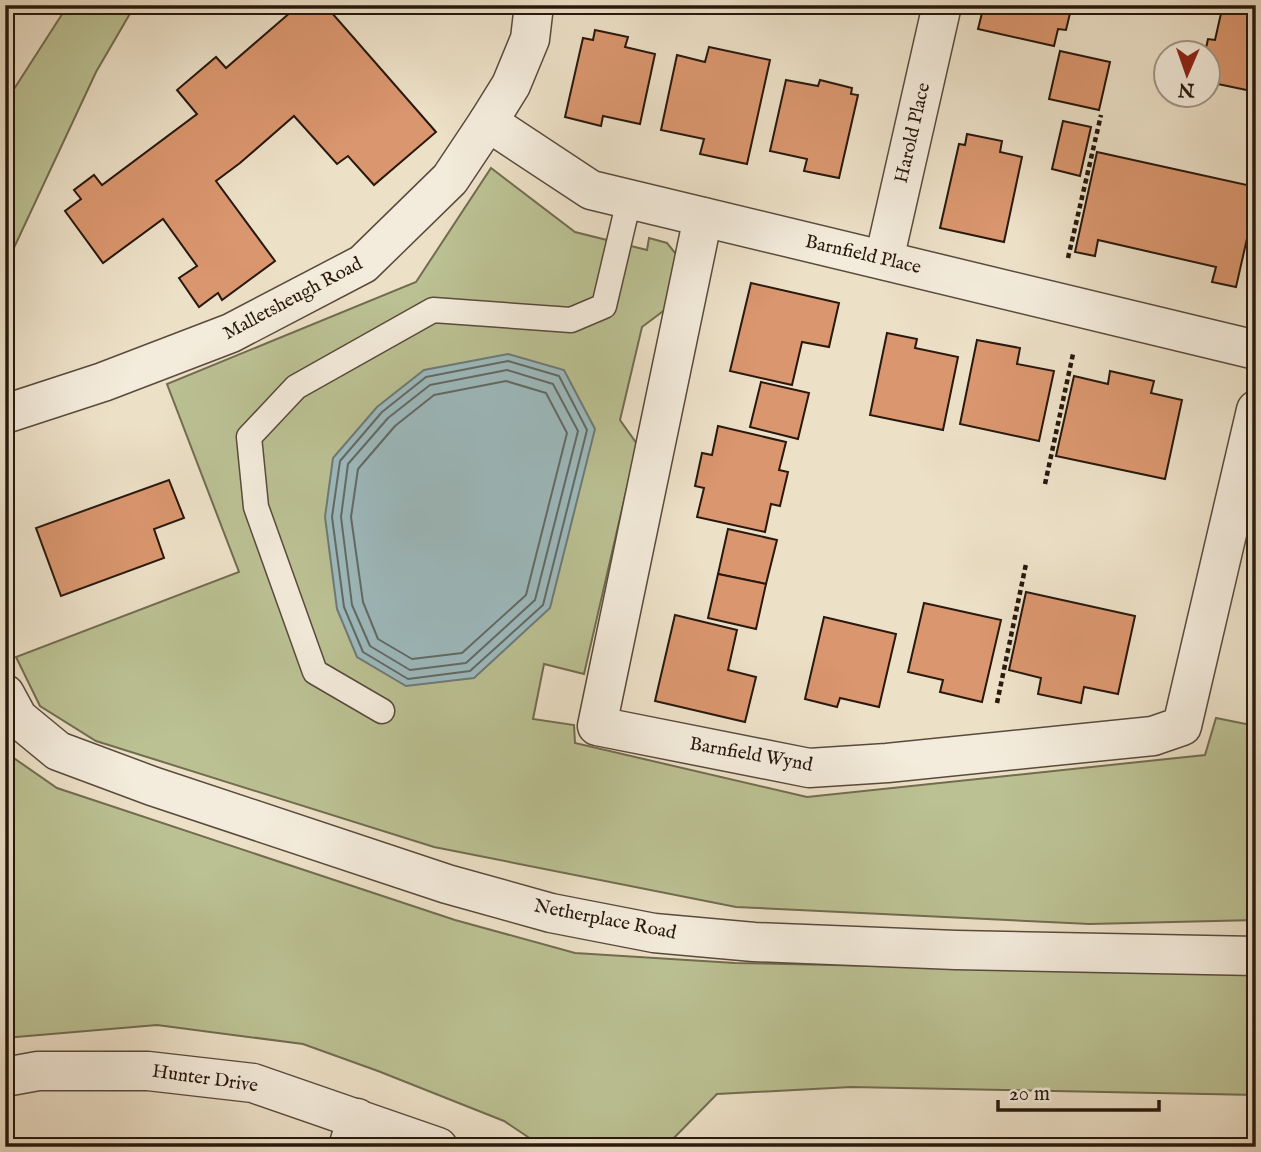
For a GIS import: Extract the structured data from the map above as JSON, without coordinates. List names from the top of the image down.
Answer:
{
  "streets": {
    "street": [
      "Harold Place",
      "Barnfield Place",
      "Malletsheugh Road",
      "Barnfield Wynd",
      "Netherplace Road",
      "Hunter Drive"
    ]
  },
  "crossings": [
    ["Harold Place", "Barnfield Place"],
    ["Barnfield Place", "Malletsheugh Road"],
    ["Barnfield Place", "Barnfield Wynd"]
  ],
  "scale_bar": "20 m",
  "north": "bottom"
}
